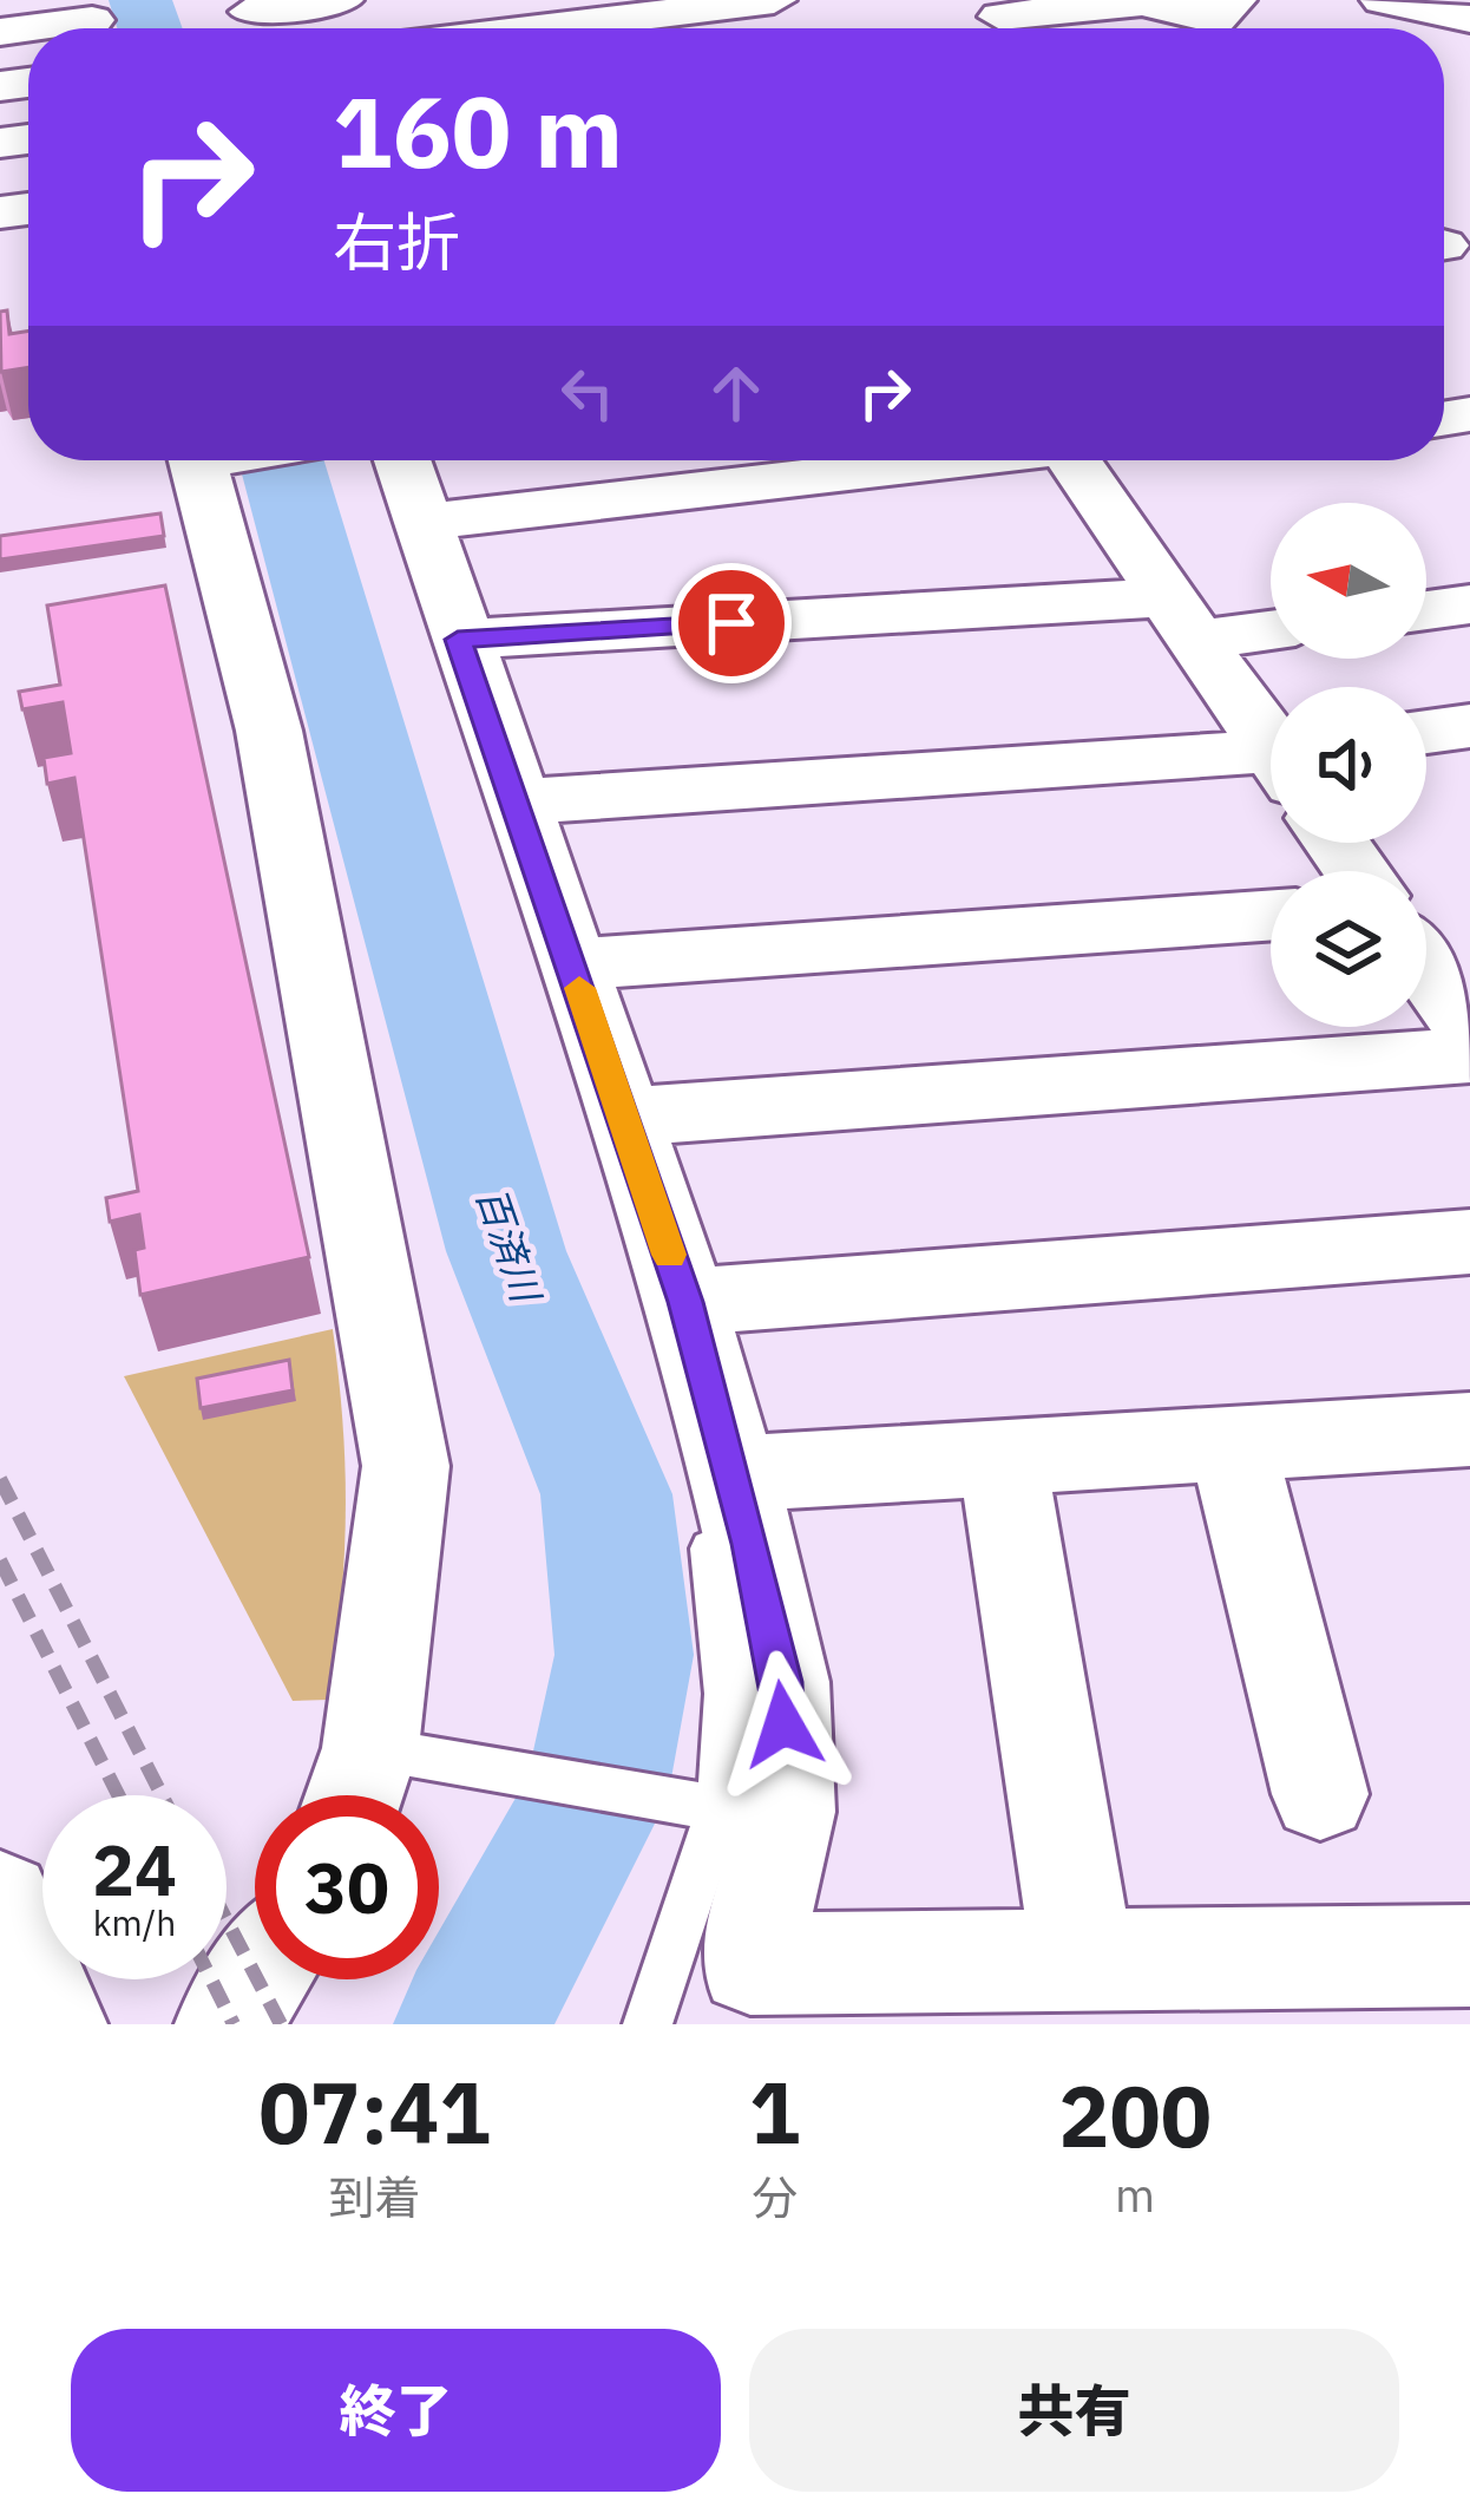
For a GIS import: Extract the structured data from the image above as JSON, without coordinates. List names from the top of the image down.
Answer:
{
  "water": ["百済川"],
  "north": "left",
  "page": {
    "turn": ["160 m", "右折"],
    "speed": "24 km/h",
    "limit": "30",
    "eta": [
      "07:41",
      "到着",
      "1",
      "分",
      "200",
      "m"
    ],
    "buttons": ["終了", "共有"]
  }
}
